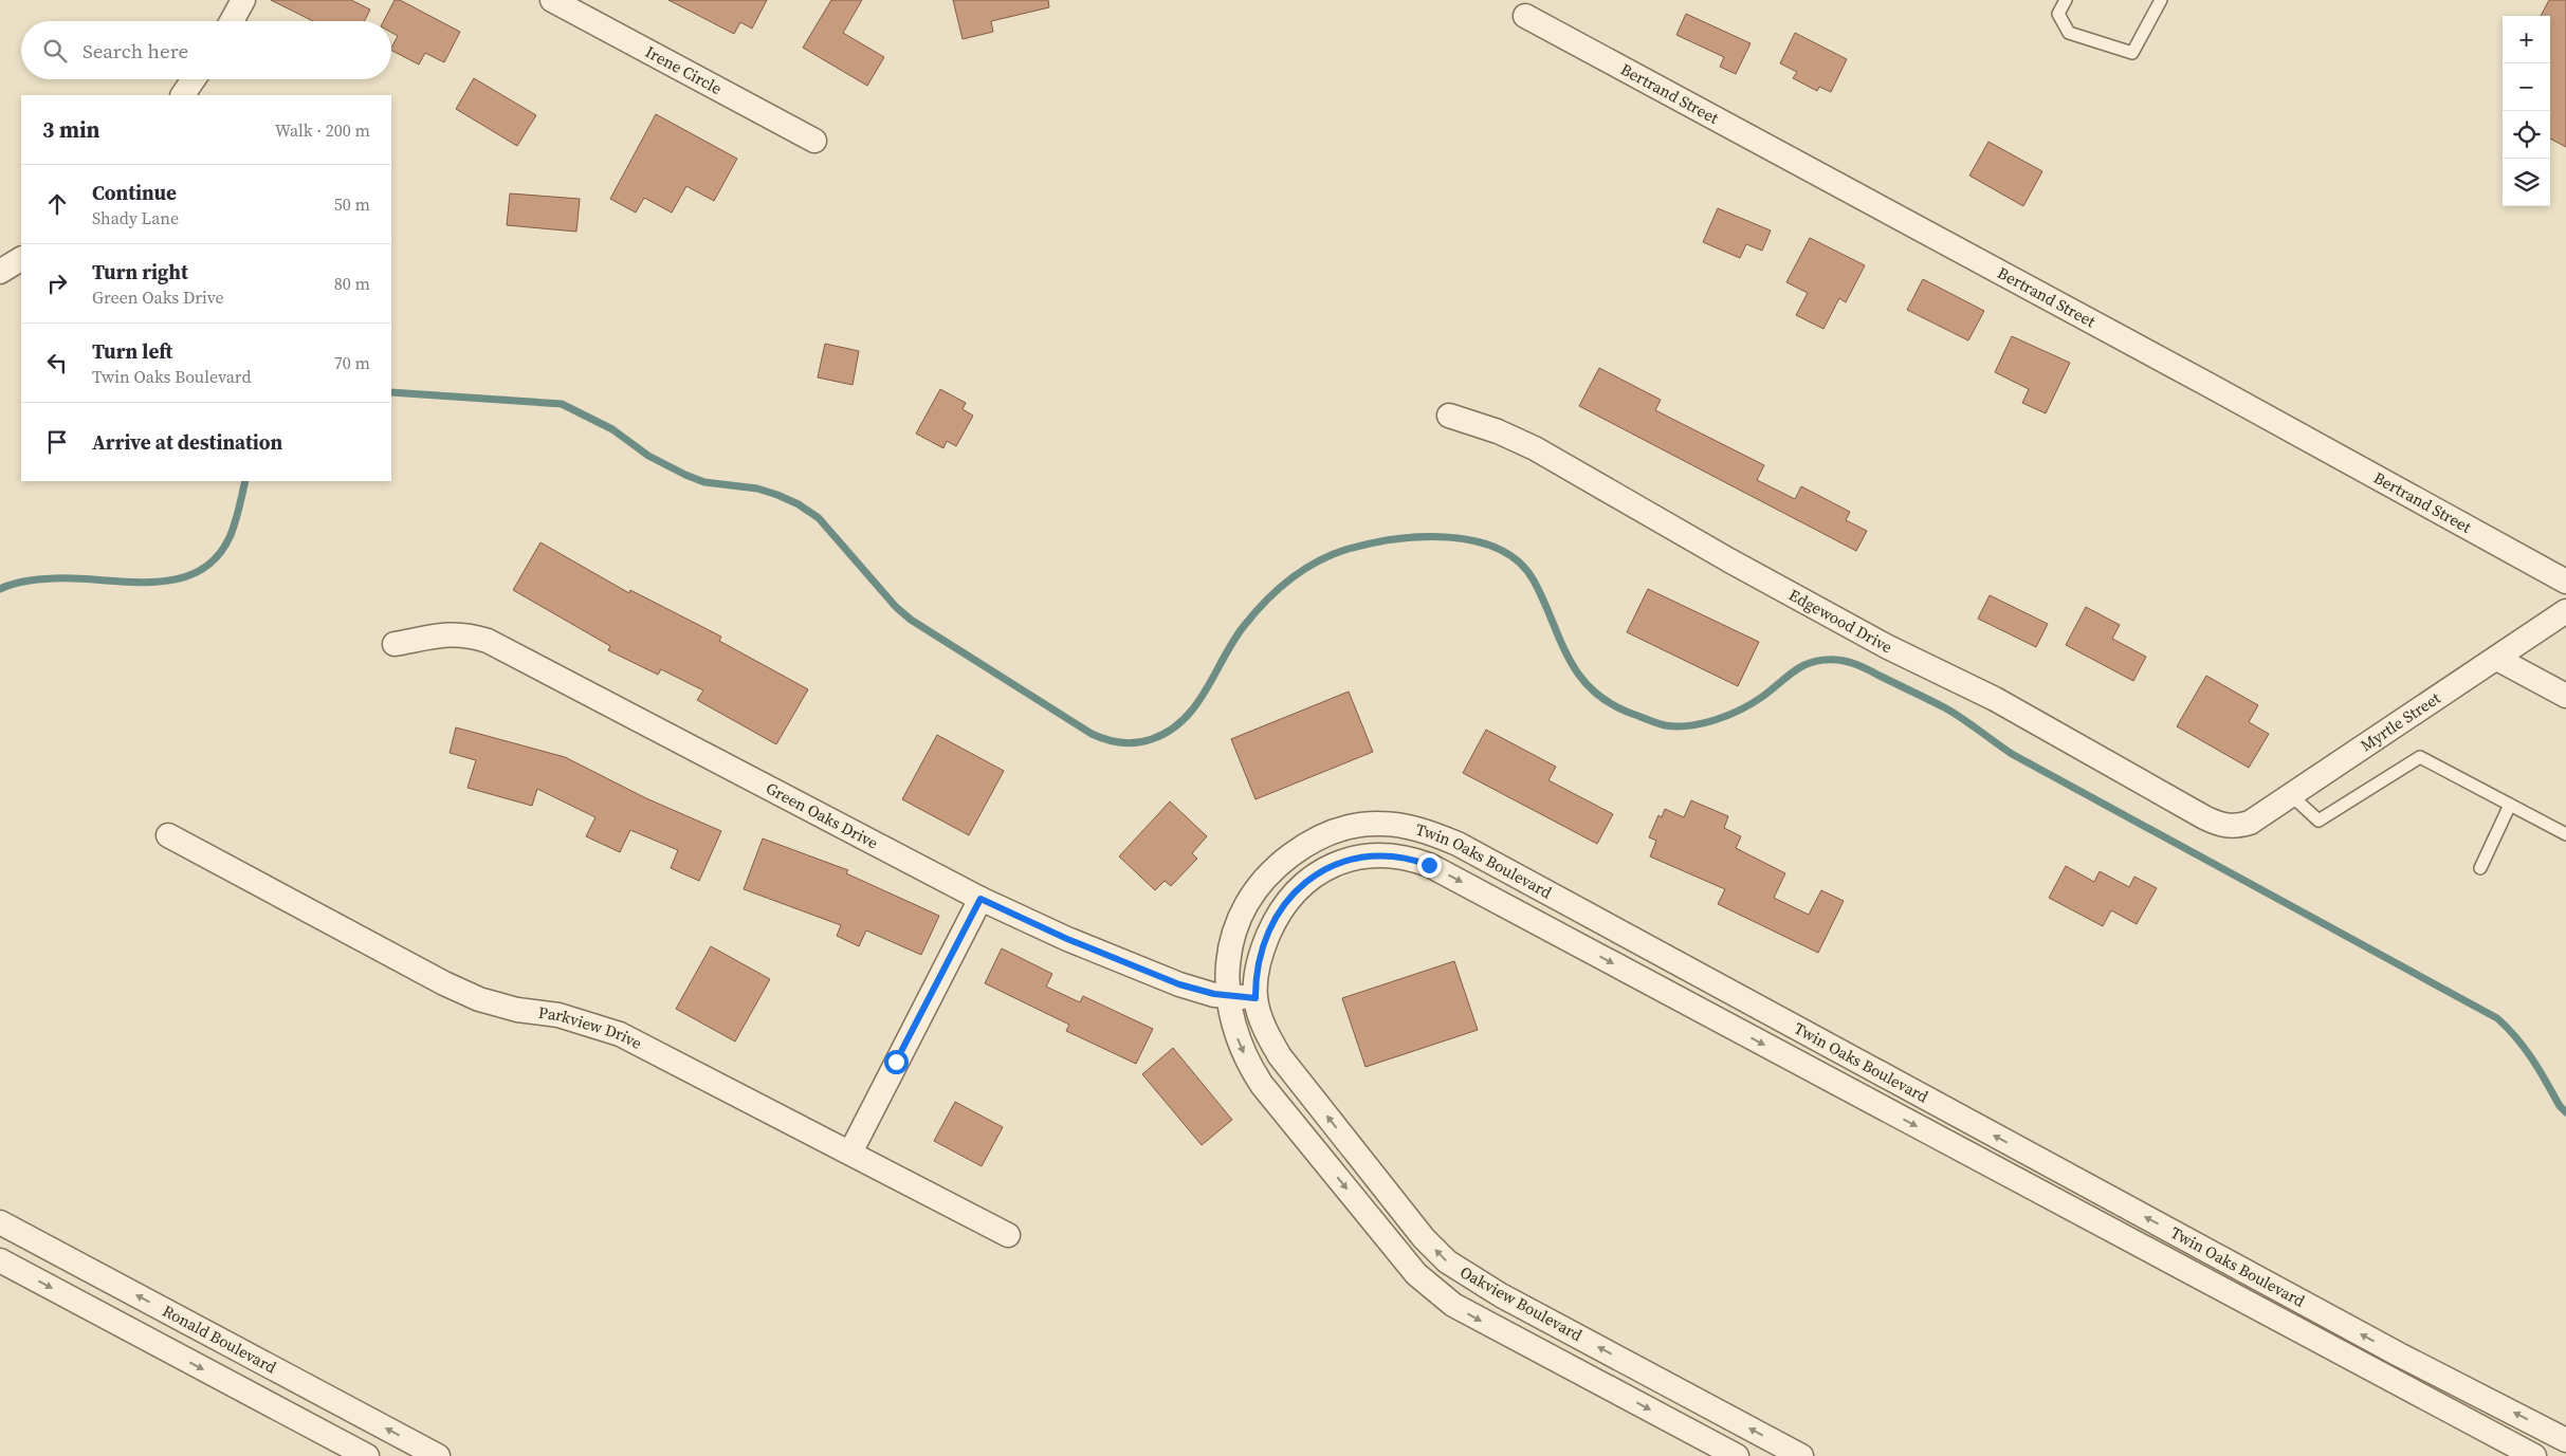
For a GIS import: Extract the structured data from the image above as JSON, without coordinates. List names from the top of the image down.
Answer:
{
  "streets": {
    "street": [
      "Irene Circle",
      "Bertrand Street",
      "Edgewood Drive",
      "Myrtle Street",
      "Green Oaks Drive",
      "Twin Oaks Boulevard",
      "Parkview Drive",
      "Oakview Boulevard",
      "Ronald Boulevard"
    ]
  },
  "crossings": [
    ["Edgewood Drive", "Myrtle Street"],
    ["Green Oaks Drive", "Twin Oaks Boulevard"],
    ["Green Oaks Drive", "Oakview Boulevard"],
    ["Twin Oaks Boulevard", "Oakview Boulevard"]
  ],
  "page": {
    "map_buttons": ["+", "−"],
    "search": "Search here",
    "heading": ["3 min", "Walk · 200 m"],
    "list": [
      ["Continue", "Shady Lane", "50 m"],
      ["Turn right", "Green Oaks Drive", "80 m"],
      ["Turn left", "Twin Oaks Boulevard", "70 m"],
      "Arrive at destination"
    ]
  }
}
